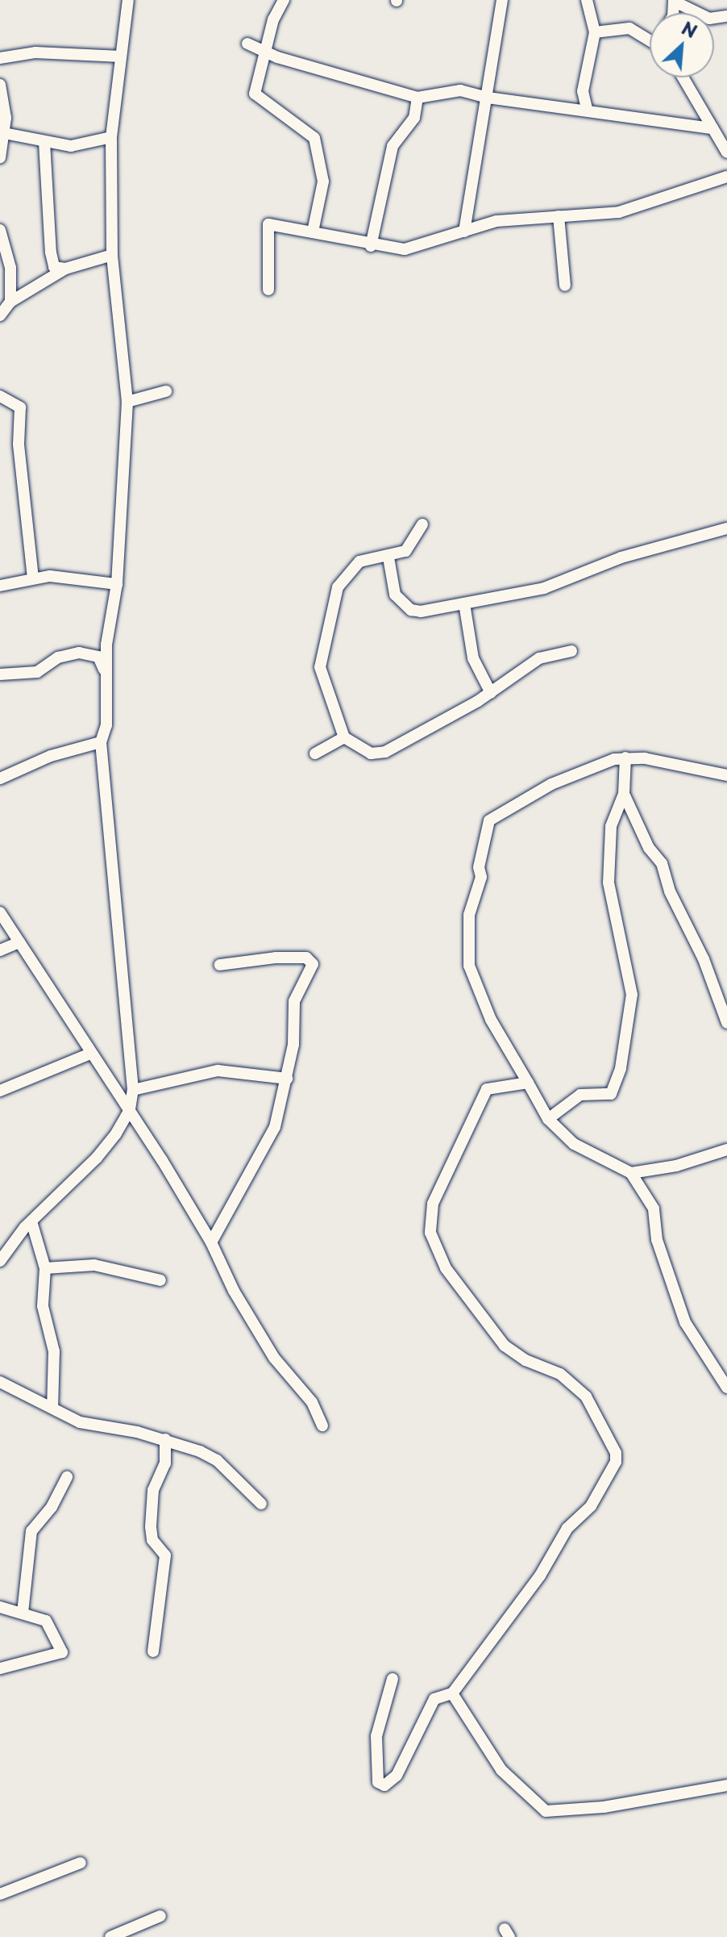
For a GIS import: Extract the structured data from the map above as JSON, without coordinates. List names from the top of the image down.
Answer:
{
  "north": "top right"
}
